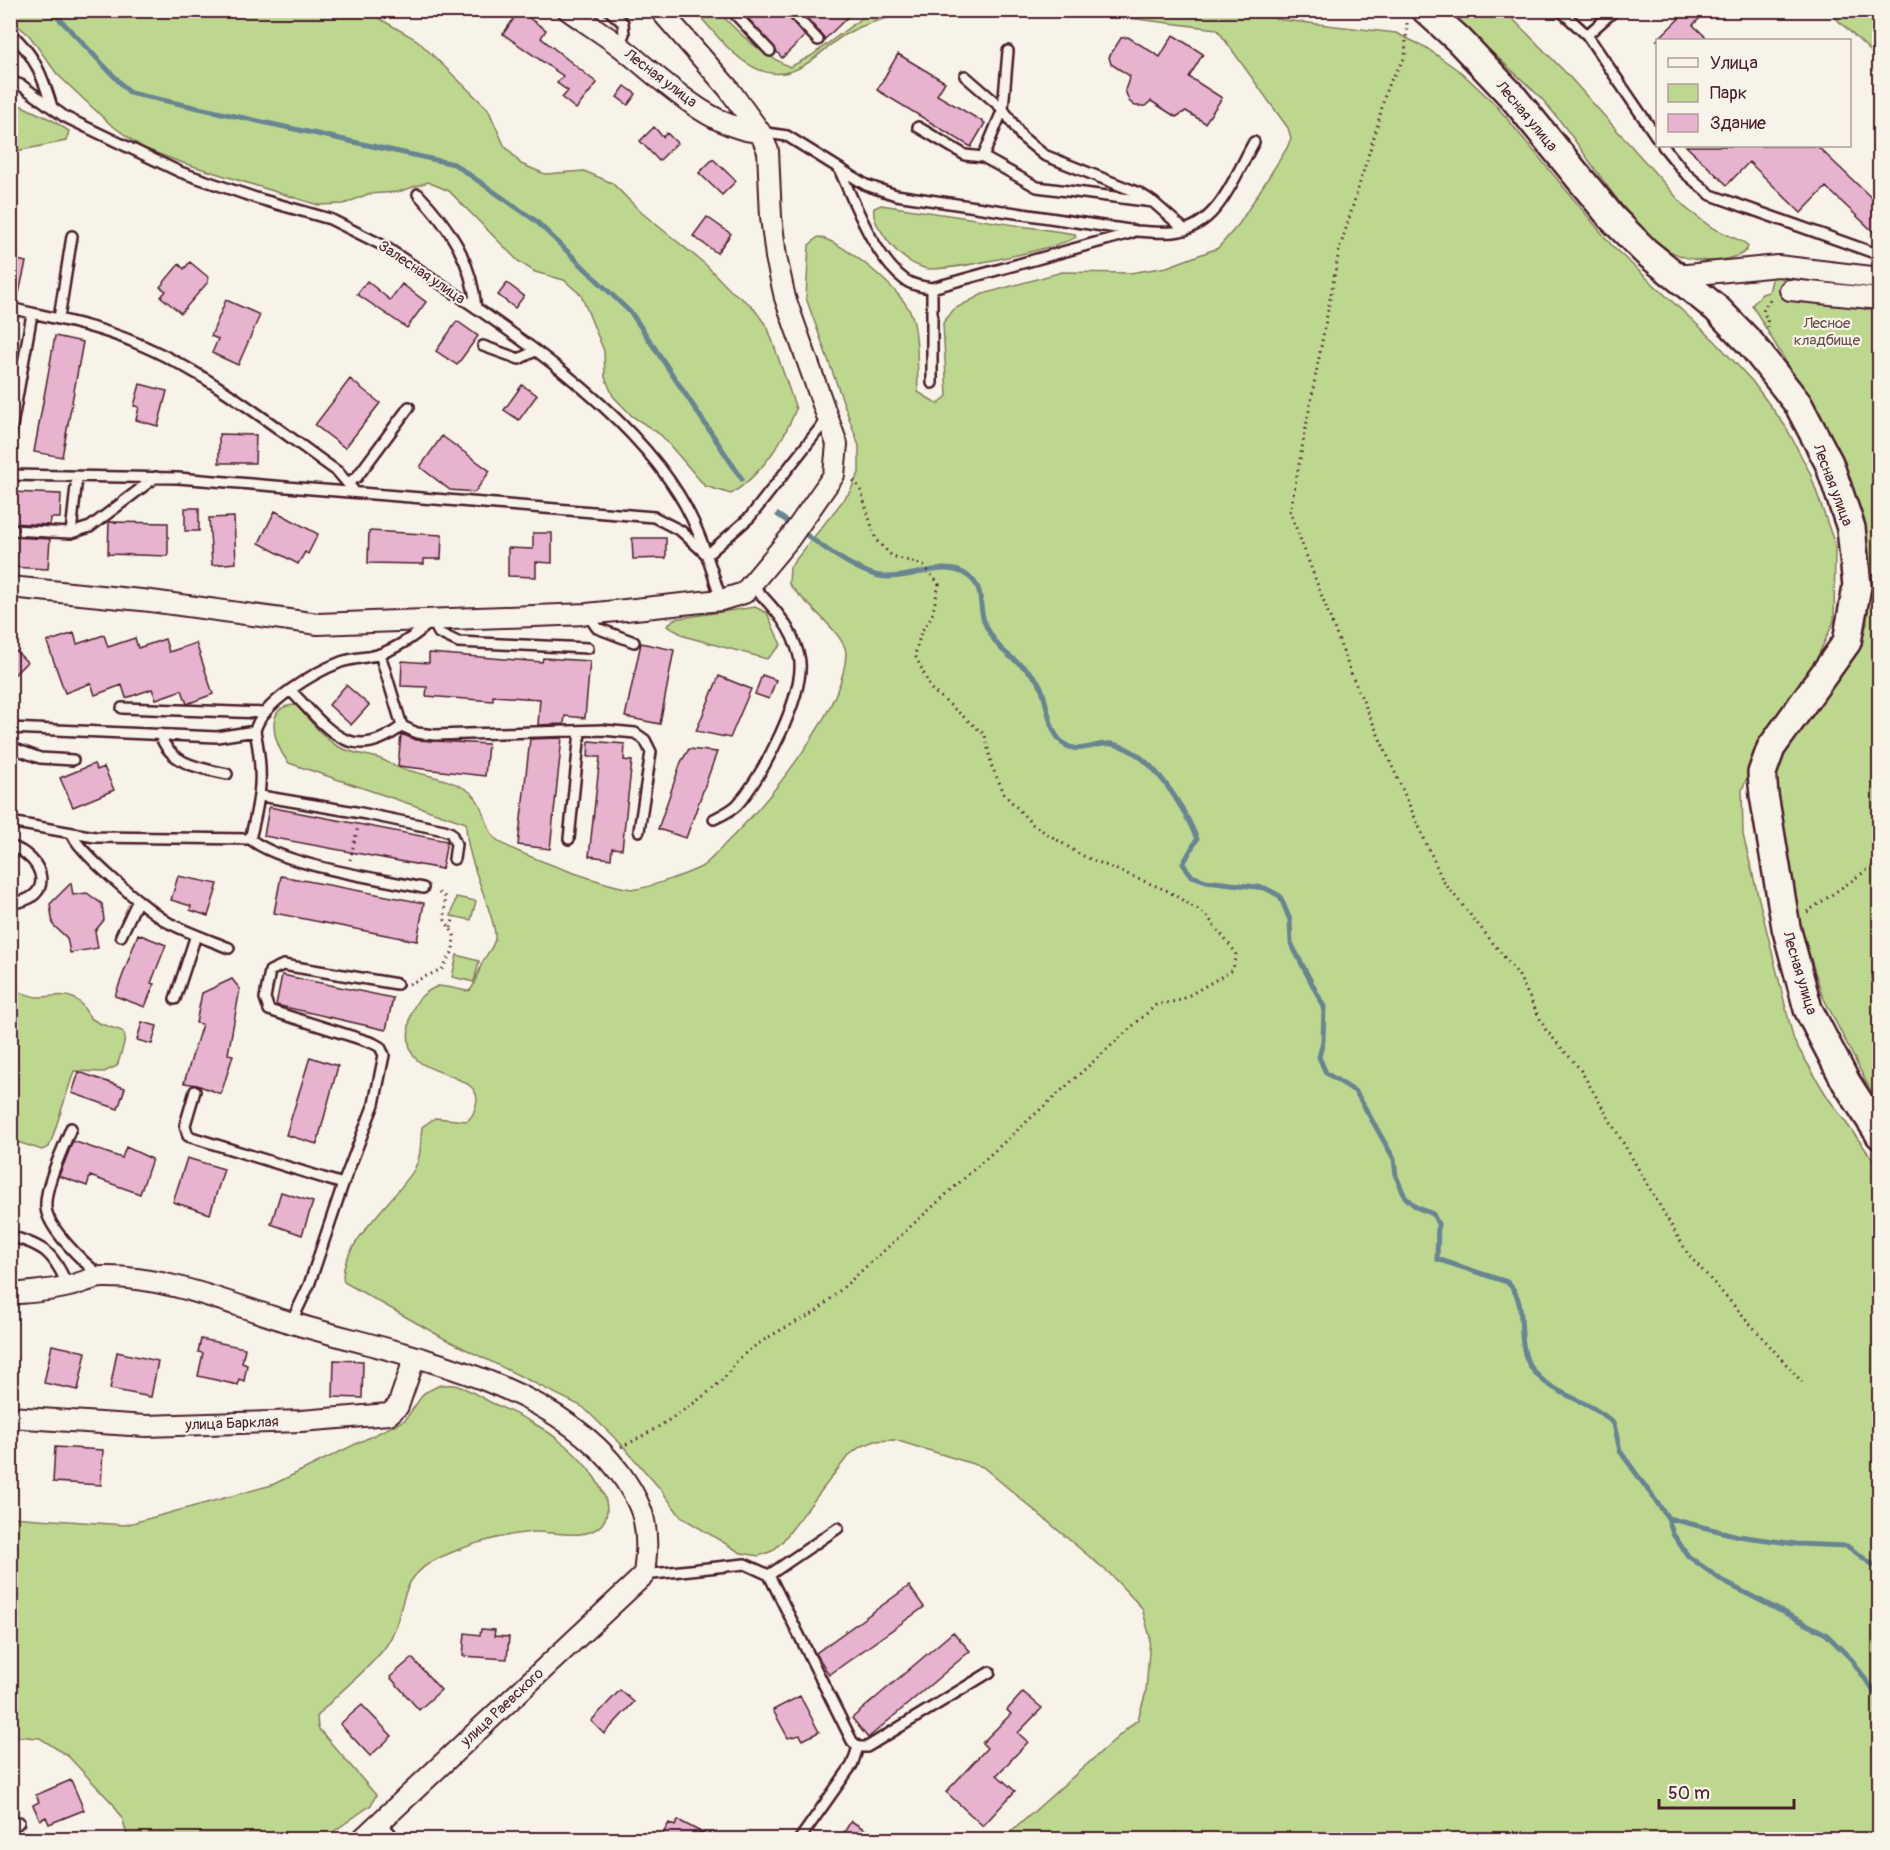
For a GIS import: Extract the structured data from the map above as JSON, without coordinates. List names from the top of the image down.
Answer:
{
  "streets": {
    "main road": ["Лесная улица"],
    "street": ["улица Барклая", "улица Раевского"],
    "lane": ["Залесная улица"]
  },
  "parks": ["Лесное кладбище"],
  "legend": ["Улица", "Парк", "Здание"],
  "scale_bar": "50 m"
}
